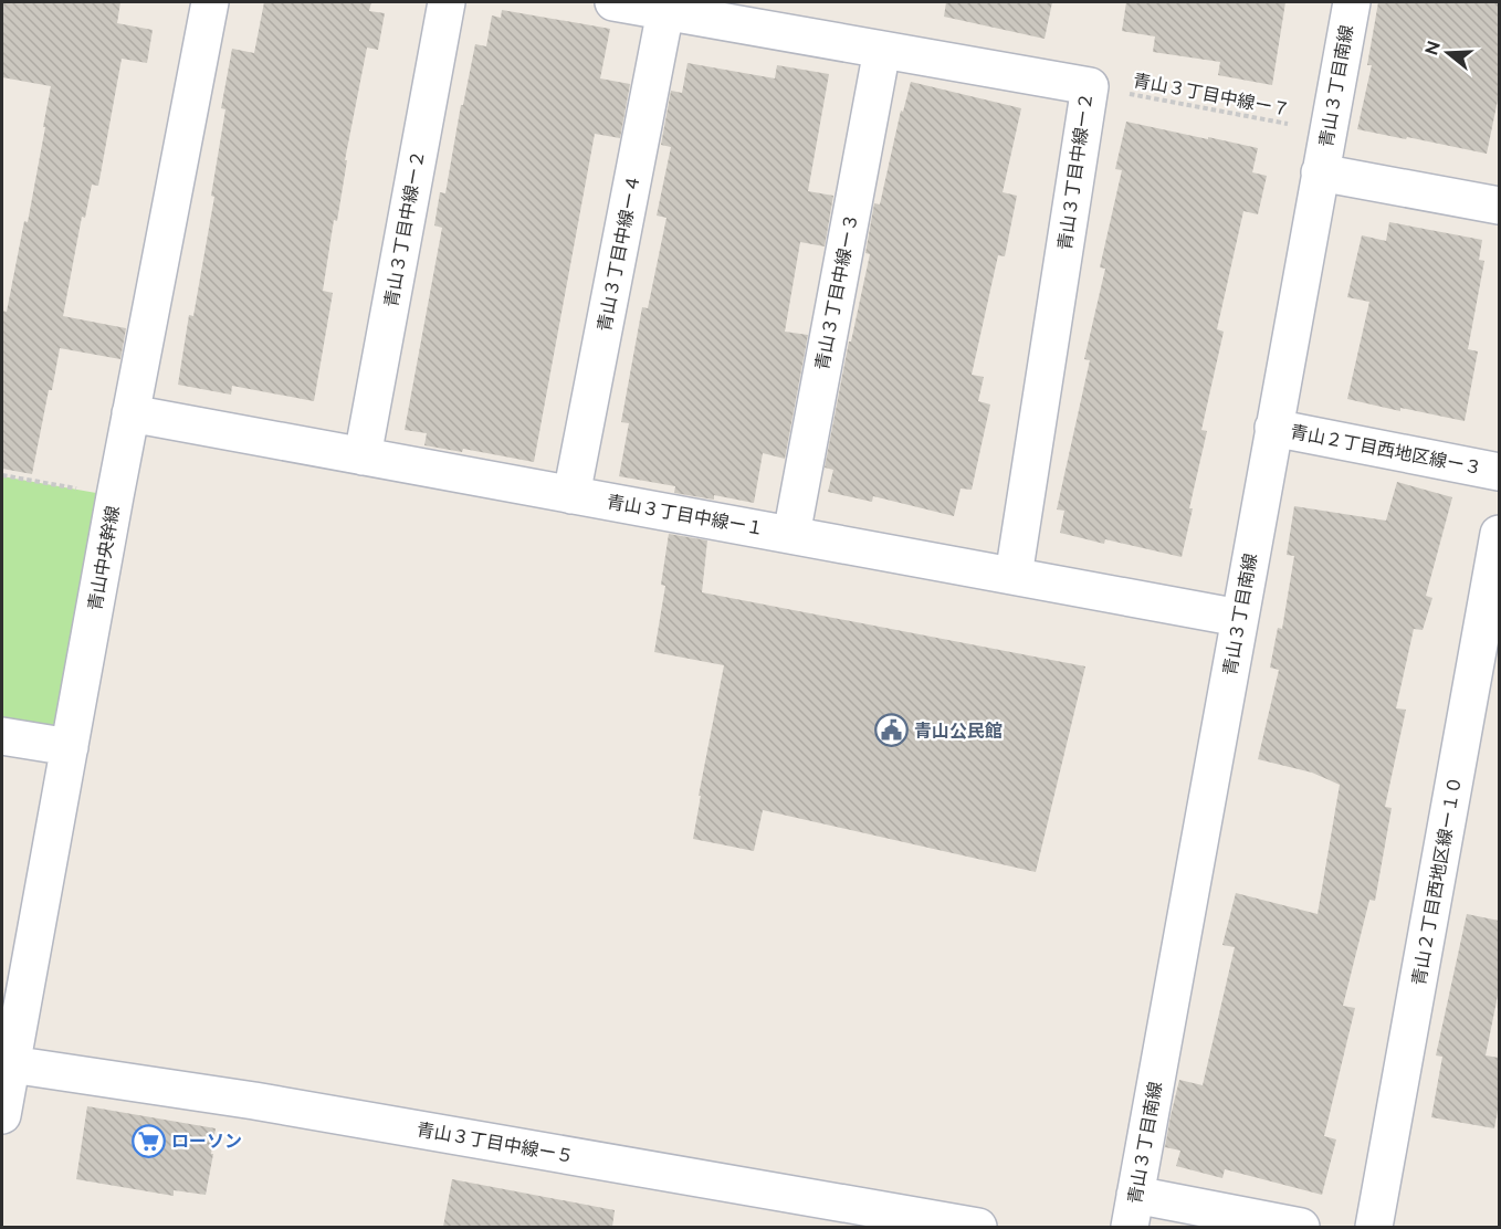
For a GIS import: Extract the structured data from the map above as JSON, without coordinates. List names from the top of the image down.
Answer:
{
  "streets": {
    "street": [
      "青山３丁目南線",
      "青山３丁目中線ー２",
      "青山３丁目中線ー４",
      "青山３丁目中線ー３",
      "青山２丁目西地区線ー３",
      "青山３丁目中線ー１",
      "青山中央幹線",
      "青山２丁目西地区線ー１０",
      "青山３丁目中線ー５"
    ],
    "path": ["青山３丁目中線ー７"]
  },
  "crossings": [
    ["青山３丁目南線", "青山３丁目中線ー７"],
    ["青山３丁目南線", "青山２丁目西地区線ー３"],
    ["青山３丁目南線", "青山３丁目中線ー１"],
    ["青山３丁目中線ー７", "青山３丁目中線ー２"],
    ["青山３丁目中線ー２", "青山３丁目中線ー４"],
    ["青山３丁目中線ー２", "青山３丁目中線ー３"],
    ["青山３丁目中線ー２", "青山３丁目中線ー１"],
    ["青山３丁目中線ー４", "青山３丁目中線ー１"],
    ["青山３丁目中線ー３", "青山３丁目中線ー１"],
    ["青山３丁目中線ー１", "青山中央幹線"],
    ["青山中央幹線", "青山３丁目中線ー５"]
  ],
  "places": {
    "public building": ["青山公民館"],
    "supermarket": ["ローソン"]
  },
  "north": "left"
}
